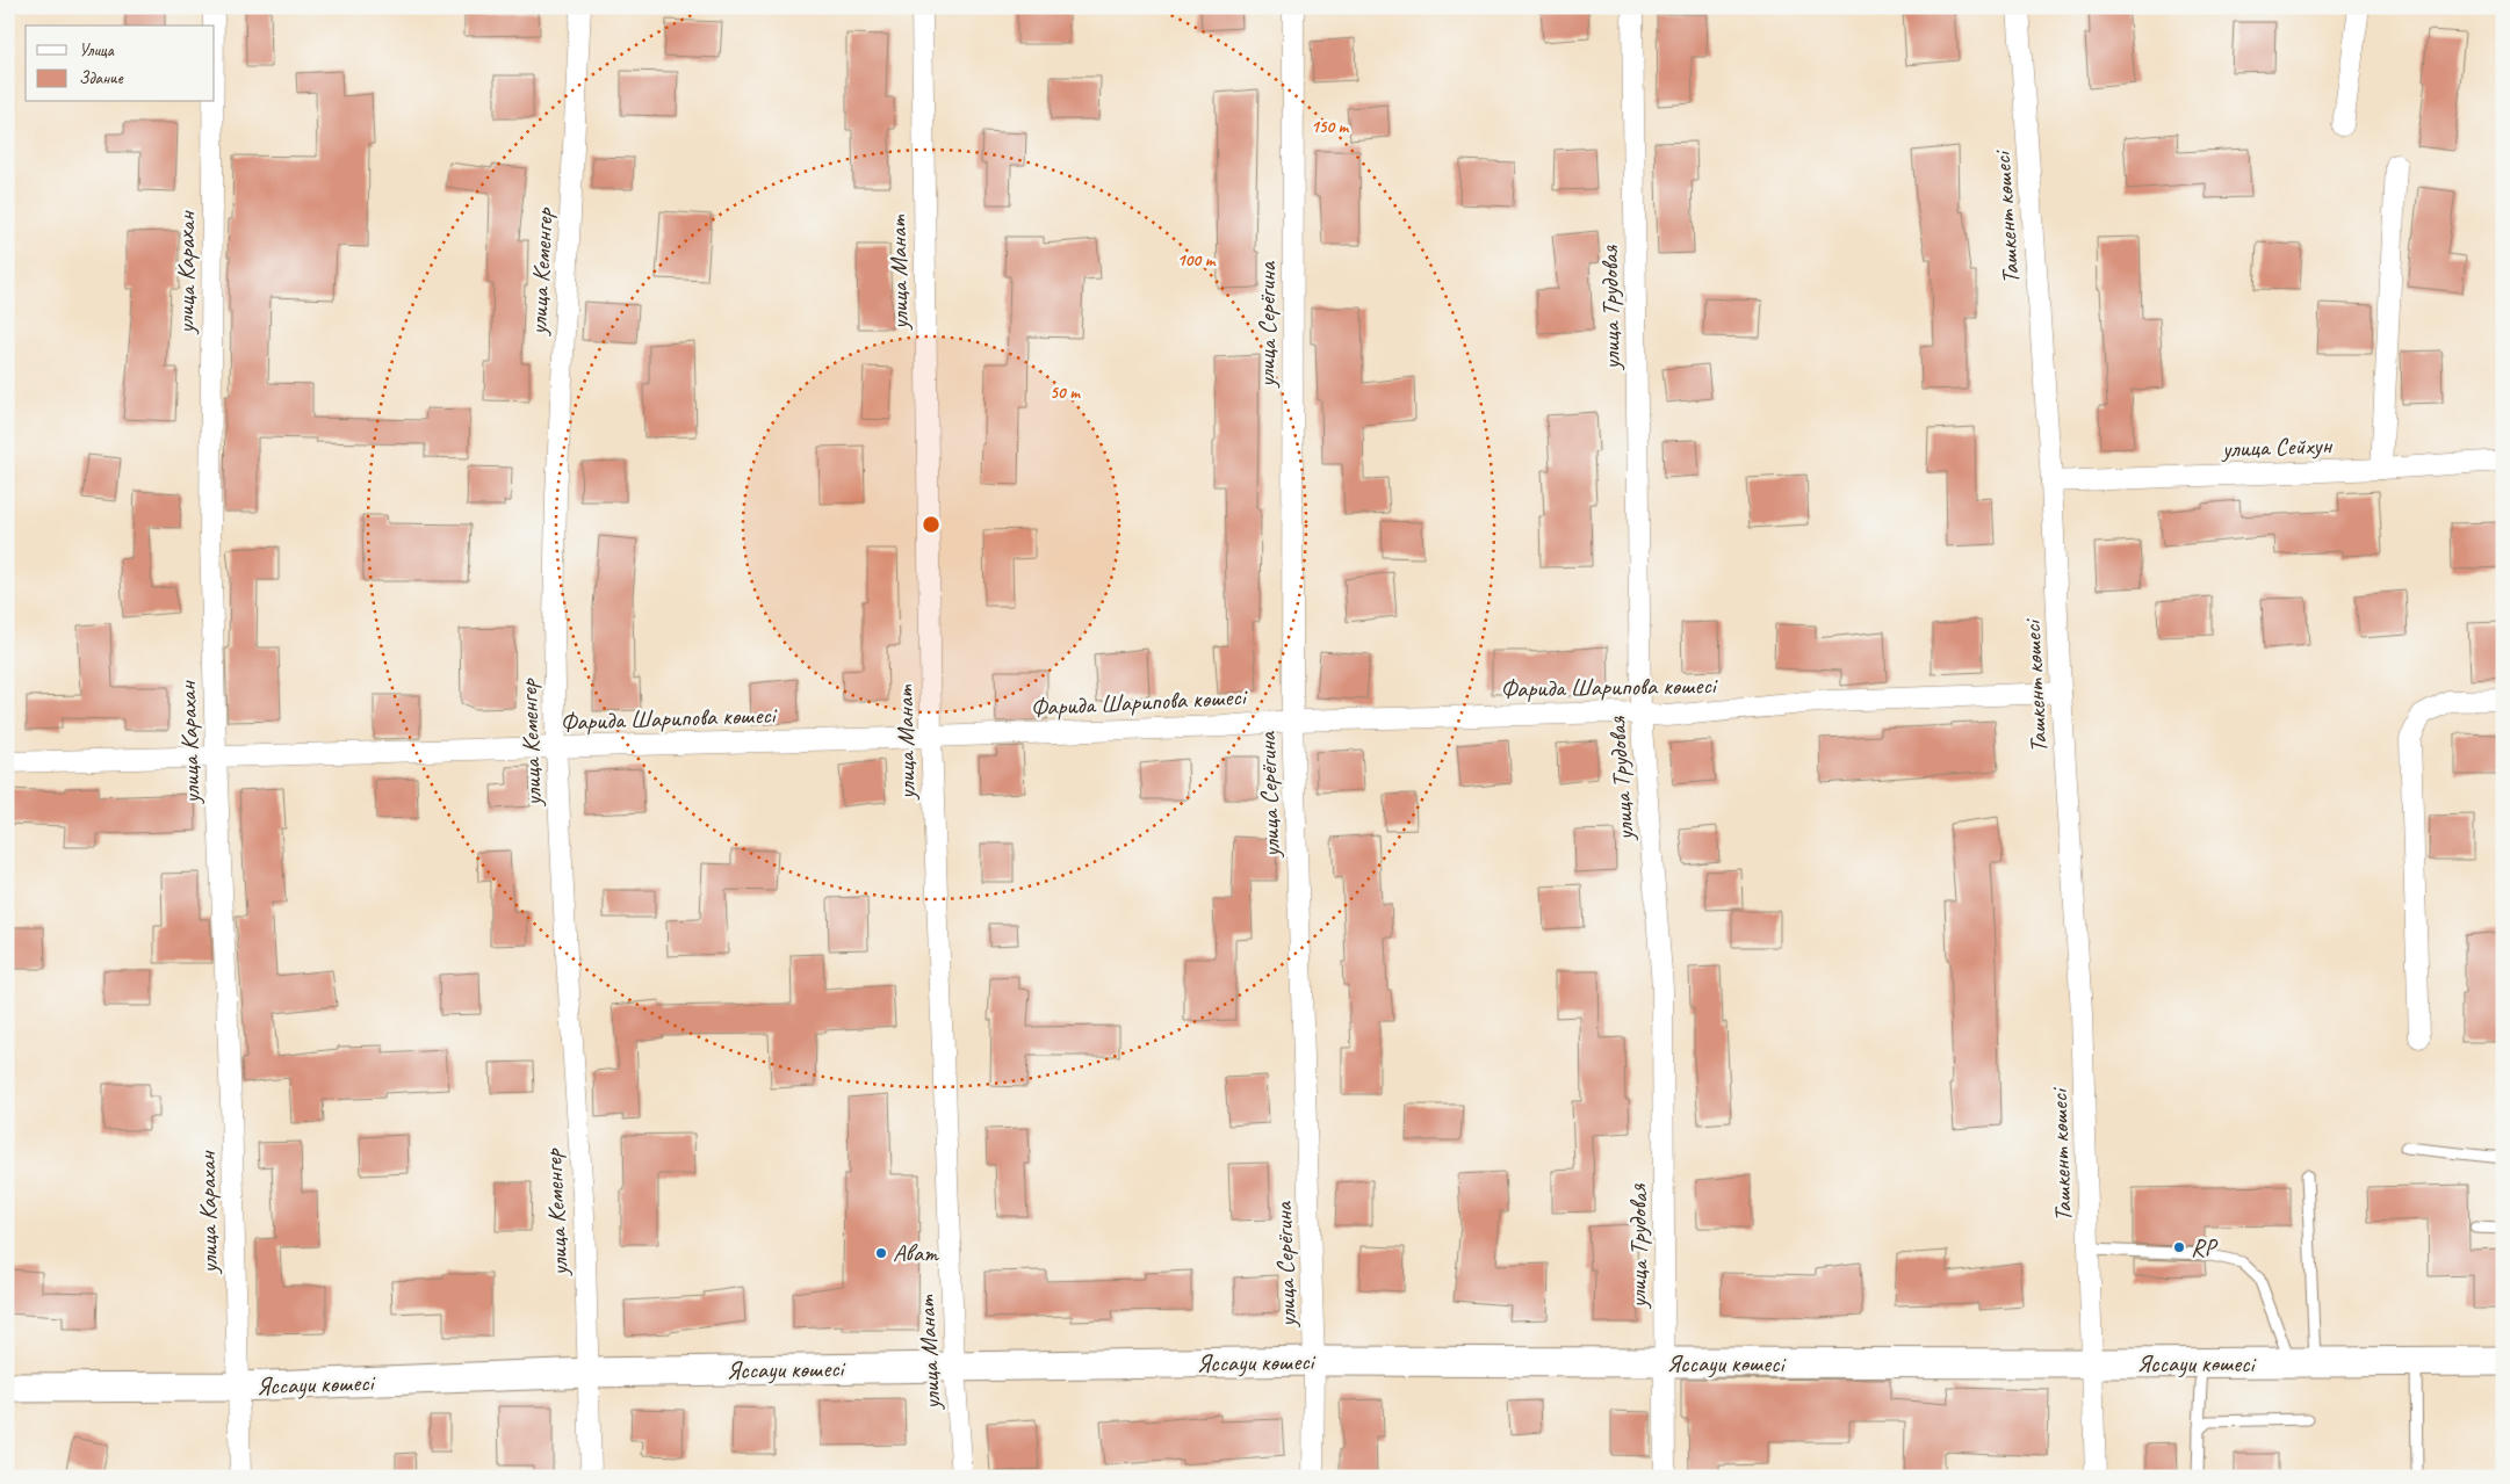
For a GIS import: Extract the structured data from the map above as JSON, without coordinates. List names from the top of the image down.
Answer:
{
  "streets": {
    "main road": ["Яссауи көшесі"],
    "street": [
      "Ташкент көшесі",
      "улица Кеменгер",
      "улица Карахан",
      "улица Манат",
      "улица Трудовая",
      "улица Серёгина",
      "улица Сейхун",
      "Фарида Шарипова көшесі"
    ]
  },
  "crossings": [
    ["Ташкент көшесі", "улица Сейхун"],
    ["Ташкент көшесі", "Фарида Шарипова көшесі"],
    ["Ташкент көшесі", "Яссауи көшесі"],
    ["улица Кеменгер", "Фарида Шарипова көшесі"],
    ["улица Кеменгер", "Яссауи көшесі"],
    ["улица Карахан", "Фарида Шарипова көшесі"],
    ["улица Карахан", "Яссауи көшесі"],
    ["улица Манат", "Фарида Шарипова көшесі"],
    ["улица Манат", "Яссауи көшесі"],
    ["улица Трудовая", "Фарида Шарипова көшесі"],
    ["улица Трудовая", "Яссауи көшесі"],
    ["улица Серёгина", "Фарида Шарипова көшесі"],
    ["улица Серёгина", "Яссауи көшесі"]
  ],
  "places": ["RP", "Ават"],
  "legend": ["Улица", "Здание"],
  "rings": ["150 m", "100 m", "50 m"]
}
